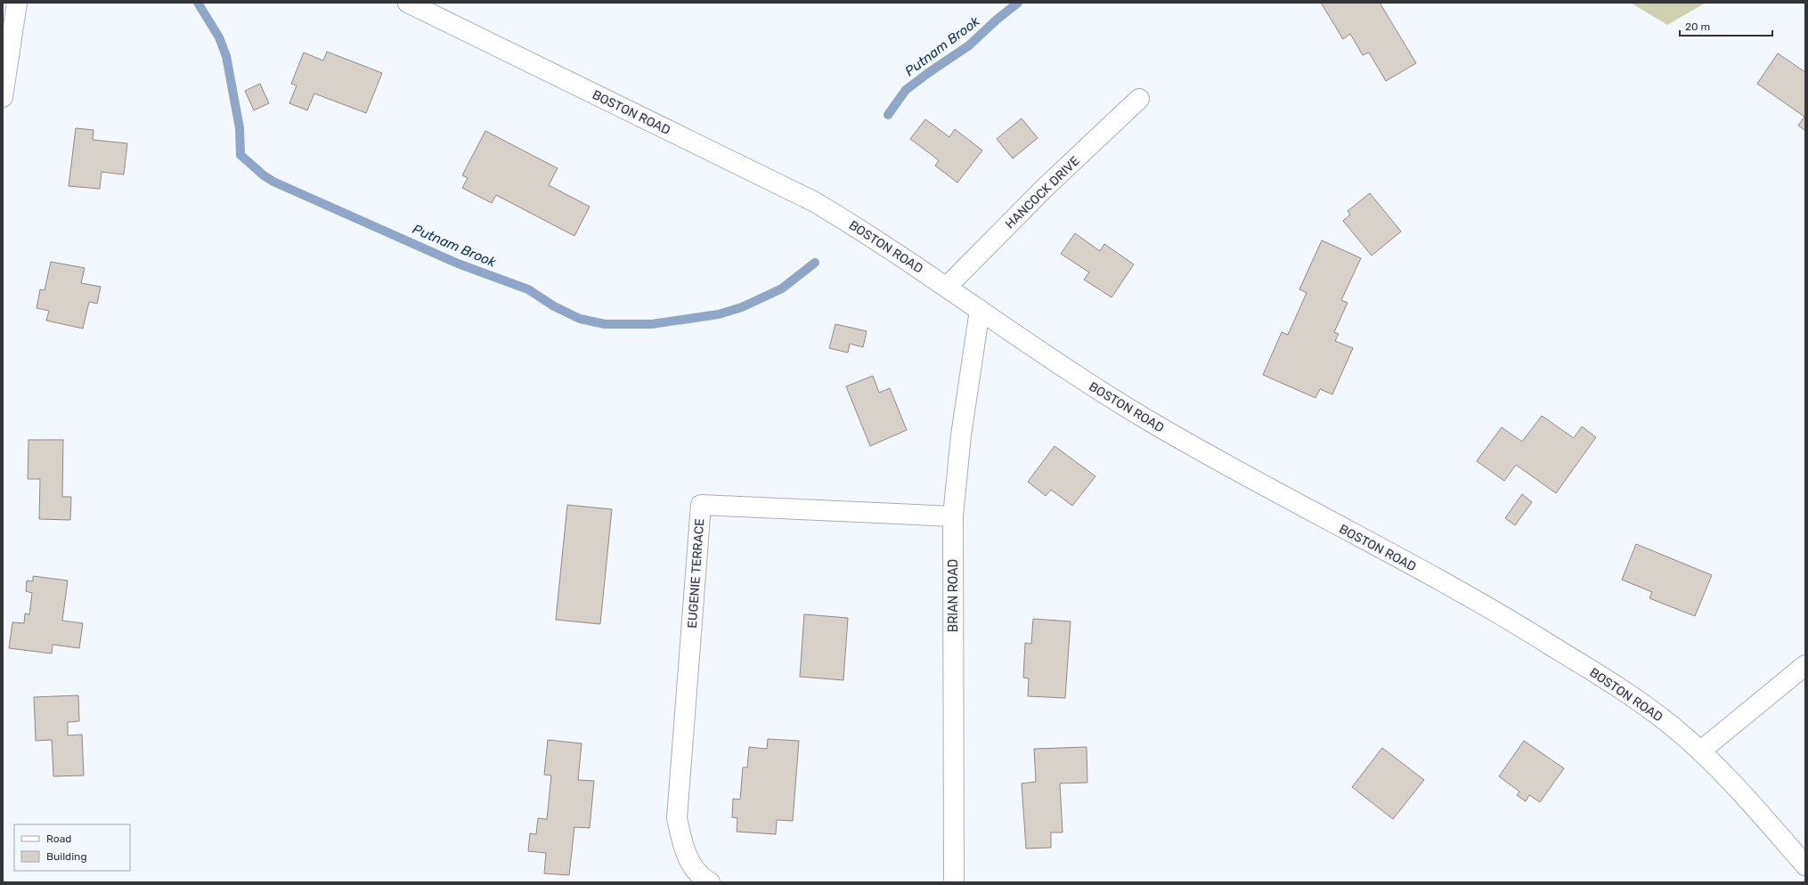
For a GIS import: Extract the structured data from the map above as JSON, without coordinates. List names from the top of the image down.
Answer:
{
  "streets": {
    "street": [
      "BOSTON ROAD",
      "HANCOCK DRIVE",
      "EUGENIE TERRACE",
      "BRIAN ROAD"
    ]
  },
  "crossings": [
    ["BOSTON ROAD", "HANCOCK DRIVE"],
    ["BOSTON ROAD", "BRIAN ROAD"],
    ["EUGENIE TERRACE", "BRIAN ROAD"]
  ],
  "water": ["Putnam Brook"],
  "legend": ["Road", "Building"],
  "scale_bar": "20 m"
}
